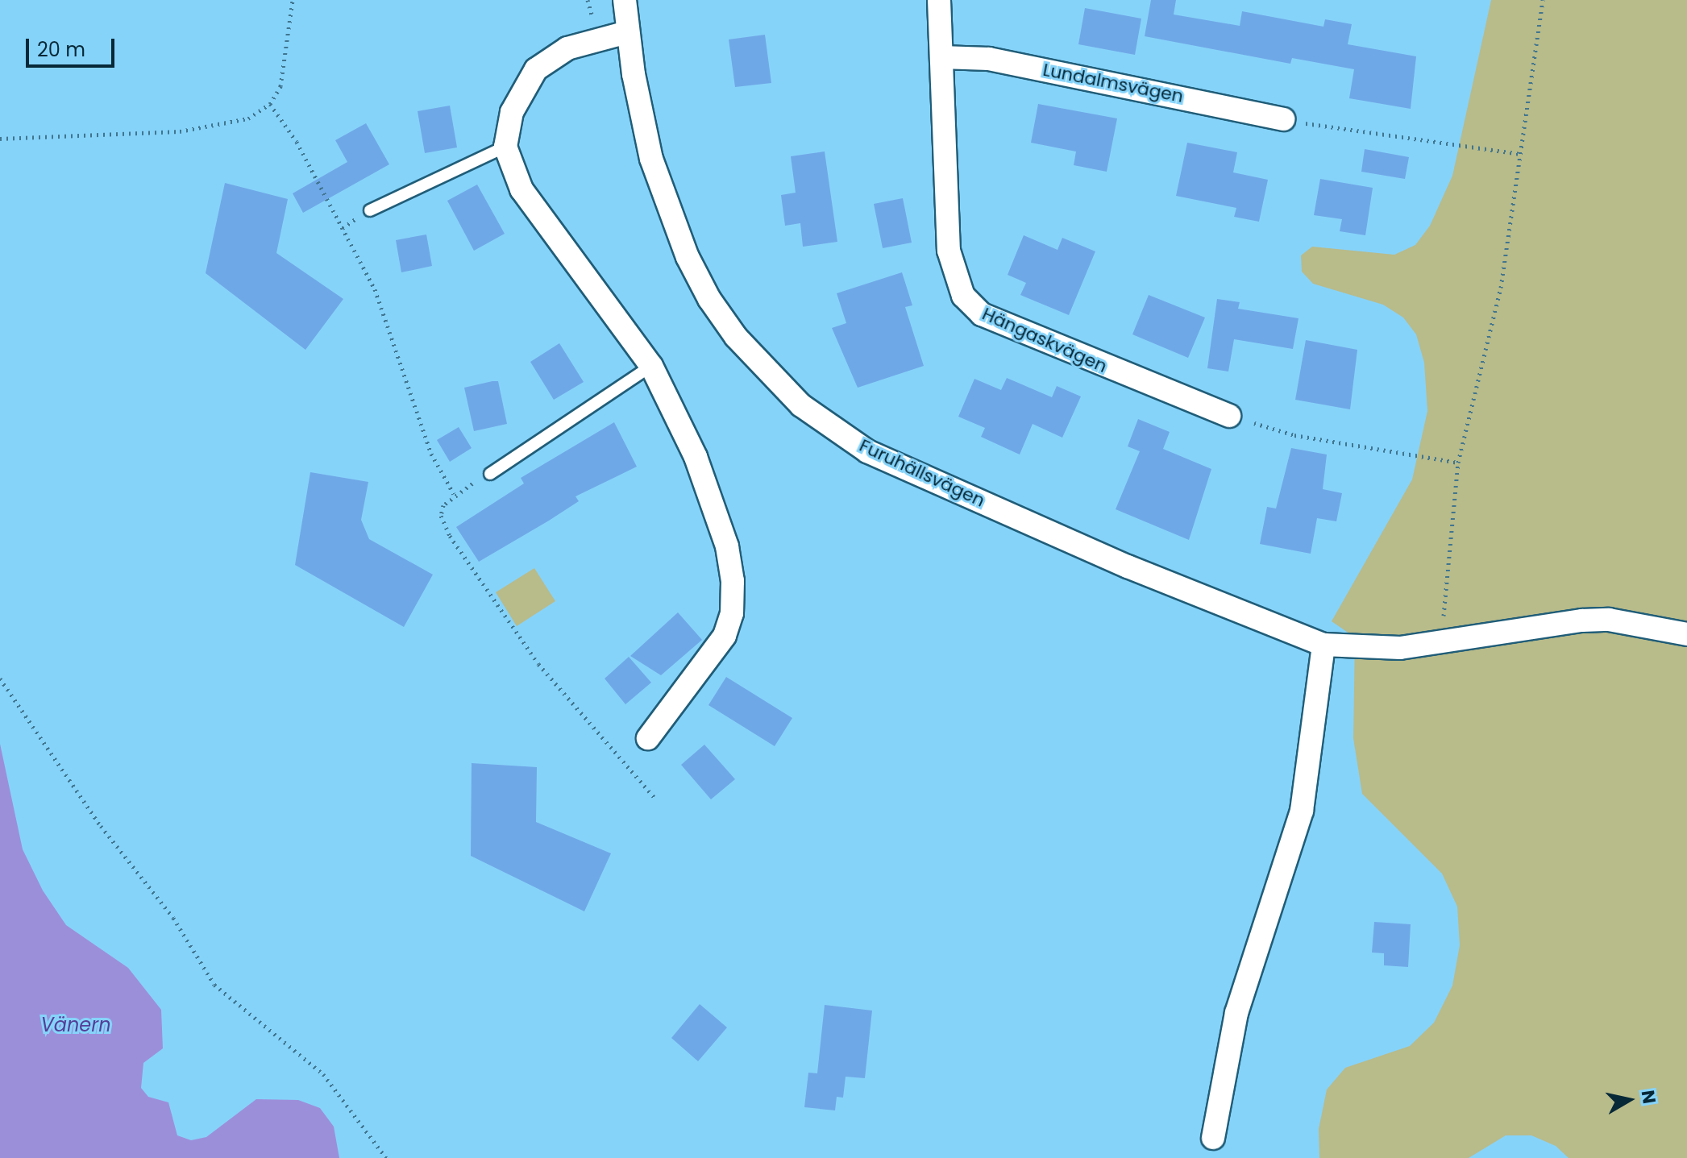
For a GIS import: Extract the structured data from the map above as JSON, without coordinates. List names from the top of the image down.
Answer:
{
  "streets": {
    "street": ["Lundalmsvägen", "Hängaskvägen", "Furuhällsvägen"]
  },
  "crossings": [
    ["Lundalmsvägen", "Hängaskvägen"]
  ],
  "water": ["Vänern"],
  "scale_bar": "20 m",
  "north": "right"
}
